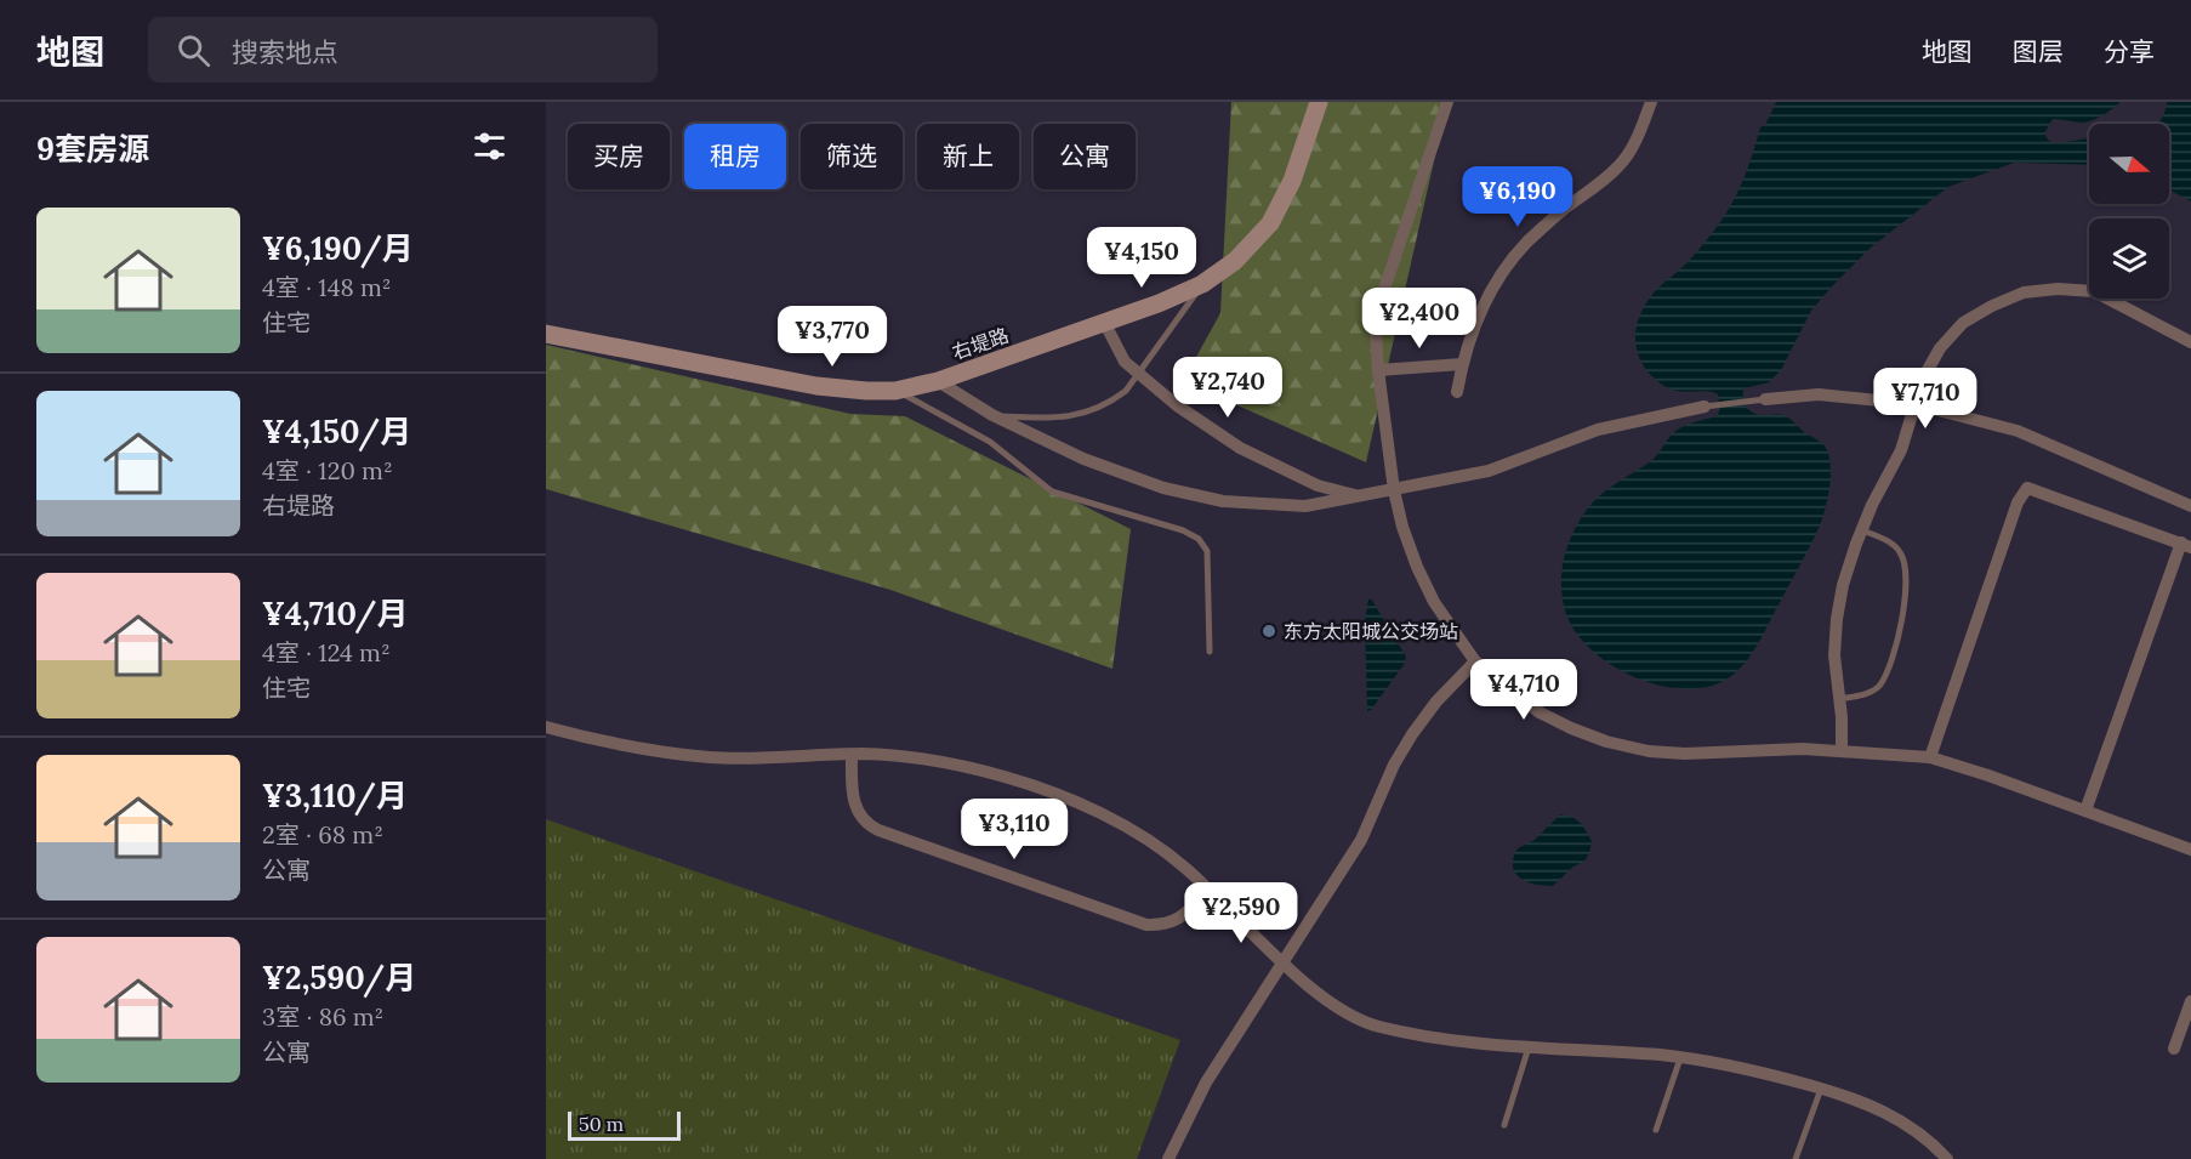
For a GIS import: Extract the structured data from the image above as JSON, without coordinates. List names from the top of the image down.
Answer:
{
  "streets": {
    "main road": ["右堤路"]
  },
  "places": ["东方太阳城公交场站"],
  "scale_bar": "50 m",
  "north": "right",
  "page": {
    "header": "地图",
    "search": "搜索地点",
    "nav": ["地图", "图层", "分享"],
    "heading": "9套房源",
    "chip": [
      "买房",
      "租房",
      "筛选",
      "新上",
      "公寓"
    ],
    "price": [
      "¥6,190",
      "¥4,150",
      "¥2,400",
      "¥3,770",
      "¥2,740",
      "¥7,710",
      "¥4,710",
      "¥3,110",
      "¥2,590"
    ],
    "list": [
      {
        "name": "¥6,190/月",
        "note": "4室 · 148 m² · 住宅"
      },
      {
        "name": "¥4,150/月",
        "note": "4室 · 120 m² · 右堤路"
      },
      {
        "name": "¥4,710/月",
        "note": "4室 · 124 m² · 住宅"
      },
      {
        "name": "¥3,110/月",
        "note": "2室 · 68 m² · 公寓"
      },
      {
        "name": "¥2,590/月",
        "note": "3室 · 86 m² · 公寓"
      }
    ],
    "scale": "50 m"
  }
}
